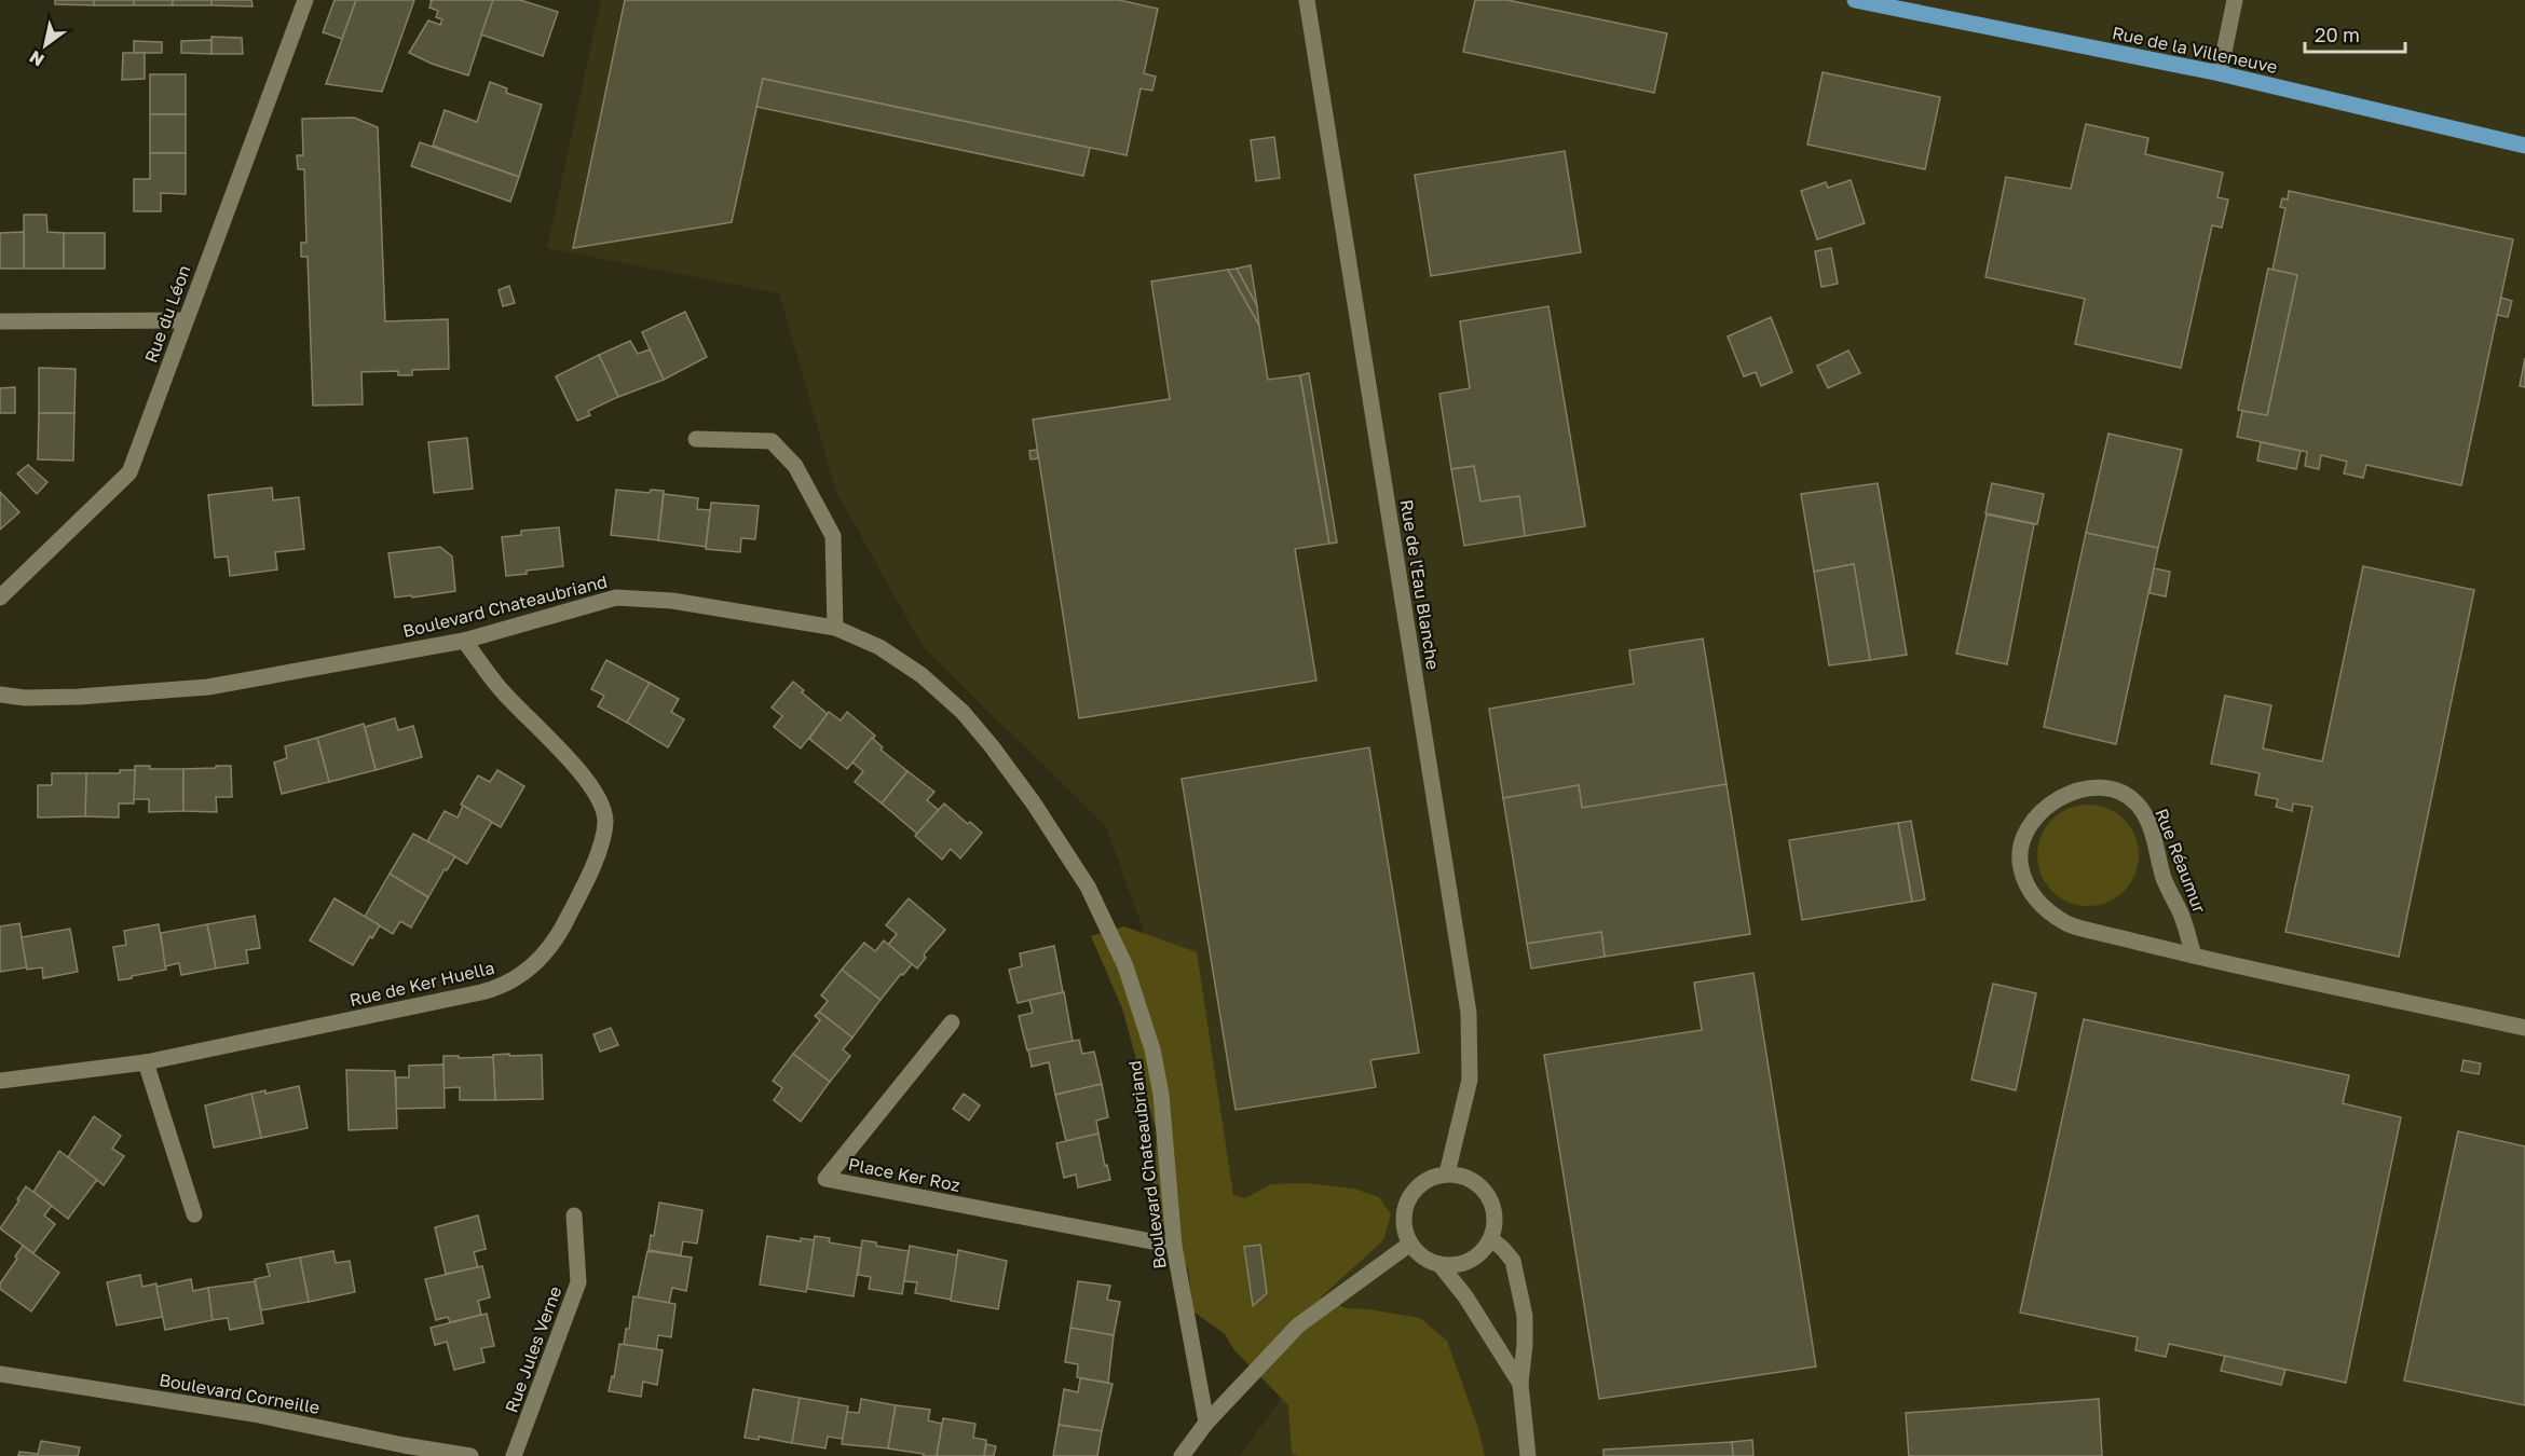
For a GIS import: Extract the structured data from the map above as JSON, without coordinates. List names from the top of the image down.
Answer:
{
  "streets": {
    "main road": ["Rue de la Villeneuve"],
    "street": [
      "Rue du Léon",
      "Rue de l'Eau Blanche",
      "Boulevard Chateaubriand",
      "Rue Réaumur",
      "Rue de Ker Huella",
      "Place Ker Roz",
      "Rue Jules Verne",
      "Boulevard Corneille"
    ]
  },
  "crossings": [
    ["Boulevard Chateaubriand", "Rue de Ker Huella"],
    ["Boulevard Chateaubriand", "Place Ker Roz"]
  ],
  "scale_bar": "20 m",
  "north": "bottom left"
}
